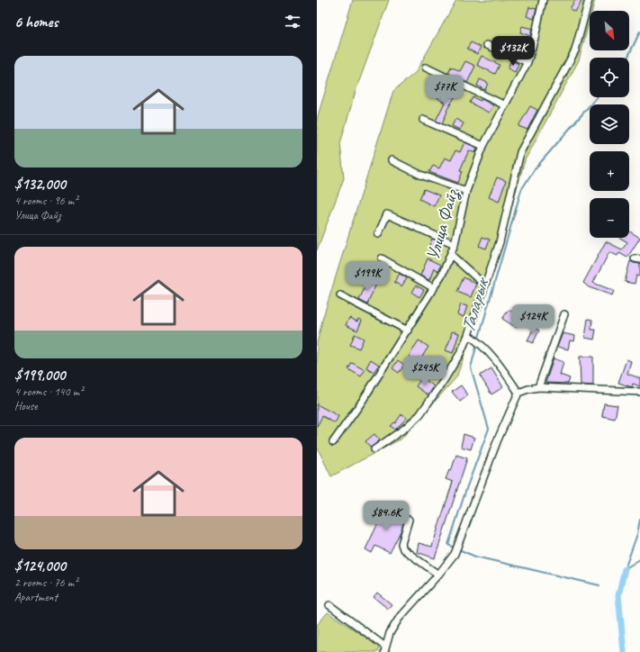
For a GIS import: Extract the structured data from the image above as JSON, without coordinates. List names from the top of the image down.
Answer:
{
  "streets": {
    "street": ["Улица Файз"]
  },
  "water": ["Таларык"],
  "north": "bottom right",
  "page": {
    "heading": "6 homes",
    "map_buttons": ["+", "−"],
    "price": [
      "$132K",
      "$77K",
      "$199K",
      "$124K",
      "$245K",
      "$84.6K"
    ],
    "list": [
      {
        "name": "$132,000",
        "note": "4 rooms · 96 m² · Улица Файз"
      },
      {
        "name": "$199,000",
        "note": "4 rooms · 140 m² · House"
      },
      {
        "name": "$124,000",
        "note": "2 rooms · 76 m² · Apartment"
      }
    ]
  }
}
